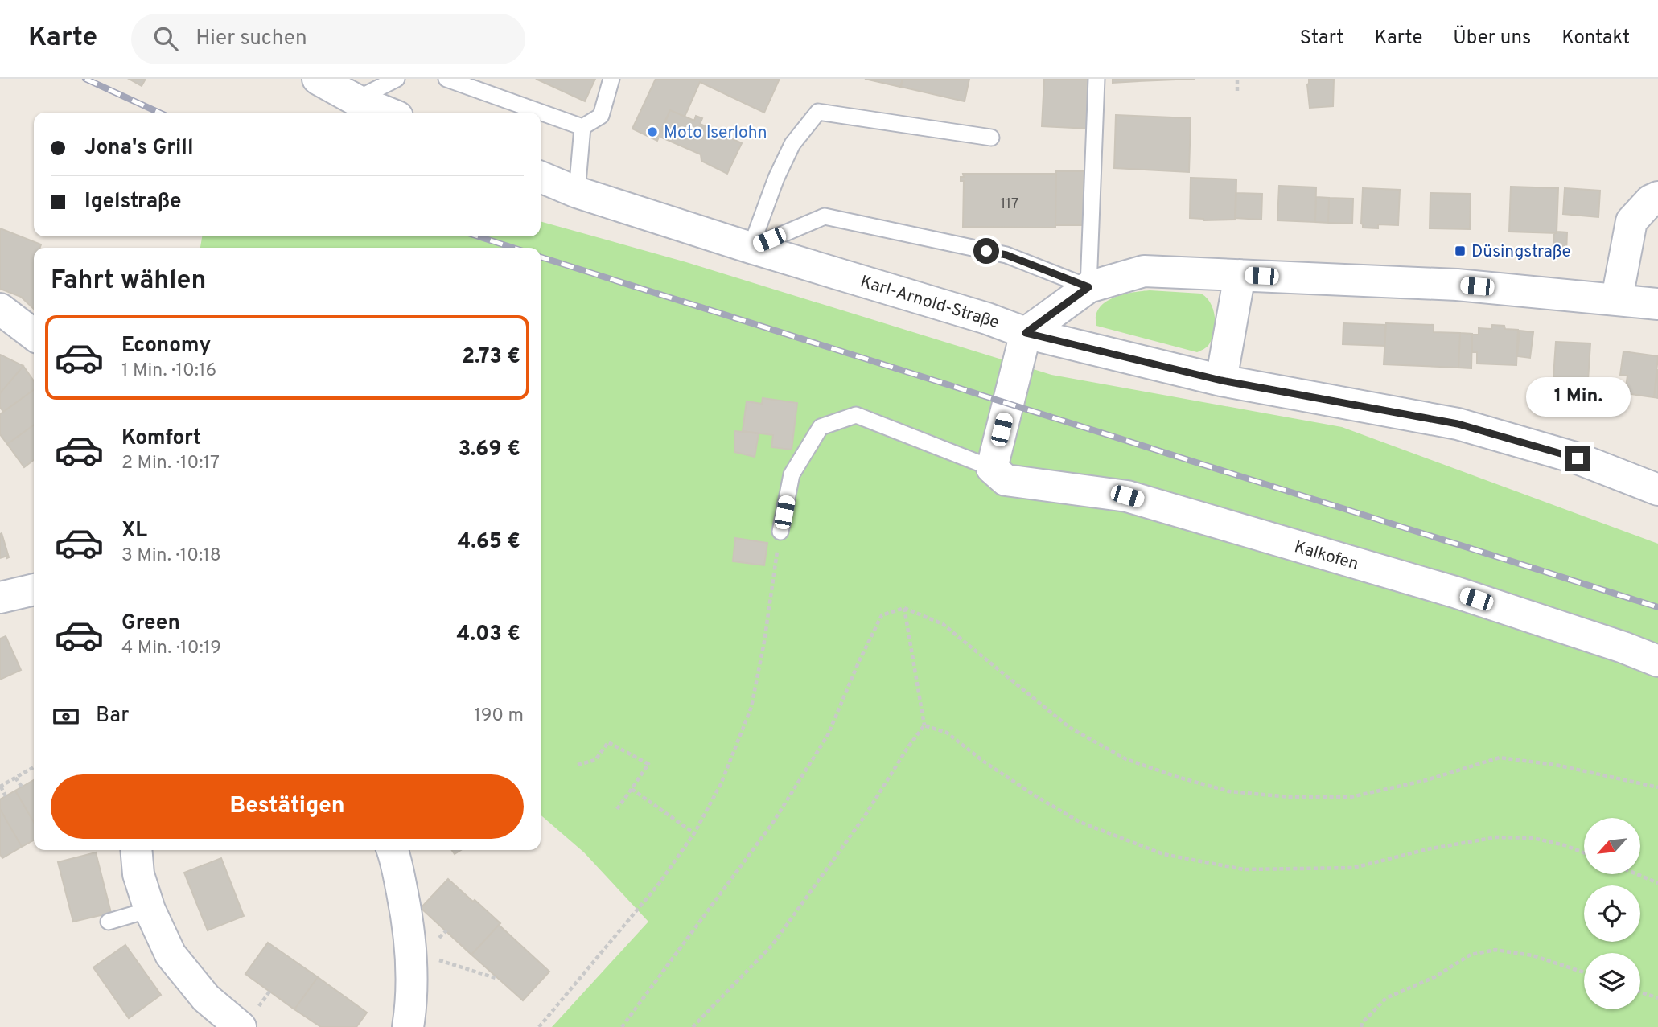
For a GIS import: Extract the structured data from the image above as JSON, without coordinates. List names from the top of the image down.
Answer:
{
  "streets": {
    "main road": ["Karl-Arnold-Straße", "Kalkofen"]
  },
  "places": {
    "other": ["Moto Iserlohn"],
    "transit": ["Düsingstraße"]
  },
  "house_numbers": ["117"],
  "north": "bottom left",
  "page": {
    "header": "Karte",
    "search": "Hier suchen",
    "nav": [
      "Start",
      "Karte",
      "Über uns",
      "Kontakt"
    ],
    "banner": ["Jona's Grill", "Igelstraße"],
    "heading": "Fahrt wählen",
    "list": [
      {
        "name": "Economy",
        "note": "1 Min. · 10:16",
        "value": "2.73 €"
      },
      {
        "name": "Komfort",
        "note": "2 Min. · 10:17",
        "value": "3.69 €"
      },
      {
        "name": "XL",
        "note": "3 Min. · 10:18",
        "value": "4.65 €"
      },
      {
        "name": "Green",
        "note": "4 Min. · 10:19",
        "value": "4.03 €"
      }
    ],
    "bubble": "1 Min.",
    "pay": ["Bar", "190 m"],
    "buttons": "Bestätigen"
  }
}
